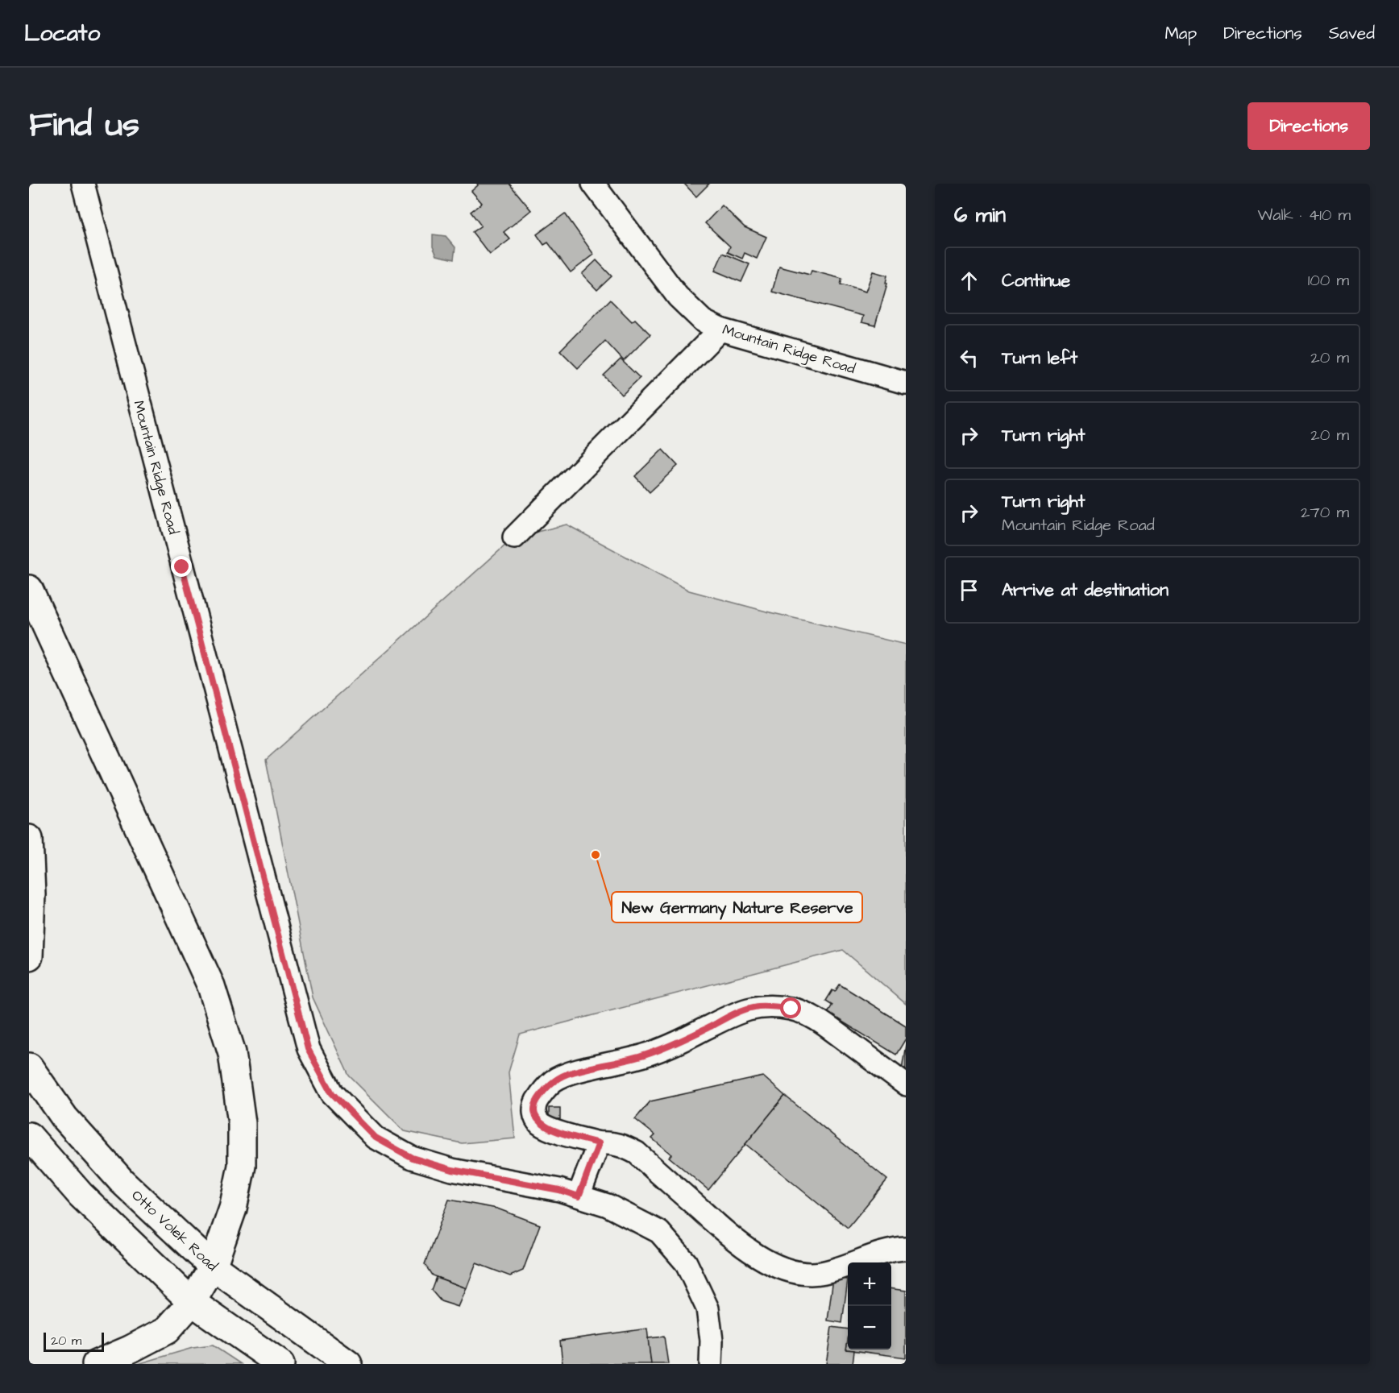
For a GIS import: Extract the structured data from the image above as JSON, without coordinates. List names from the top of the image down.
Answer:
{
  "streets": {
    "main road": ["Otto Volek Road"],
    "street": ["Mountain Ridge Road"]
  },
  "places": ["New Germany Nature Reserve"],
  "scale_bar": "20 m",
  "page": {
    "header": "Locato",
    "nav": ["Map", "Directions", "Saved"],
    "title": "Find us",
    "buttons": "Directions",
    "heading": ["6 min", "Walk · 410 m"],
    "list": [
      ["Continue", "100 m"],
      ["Turn left", "20 m"],
      ["Turn right", "20 m"],
      ["Turn right", "Mountain Ridge Road", "270 m"],
      "Arrive at destination"
    ],
    "map_buttons": ["+", "−"],
    "scale": "20 m"
  }
}
